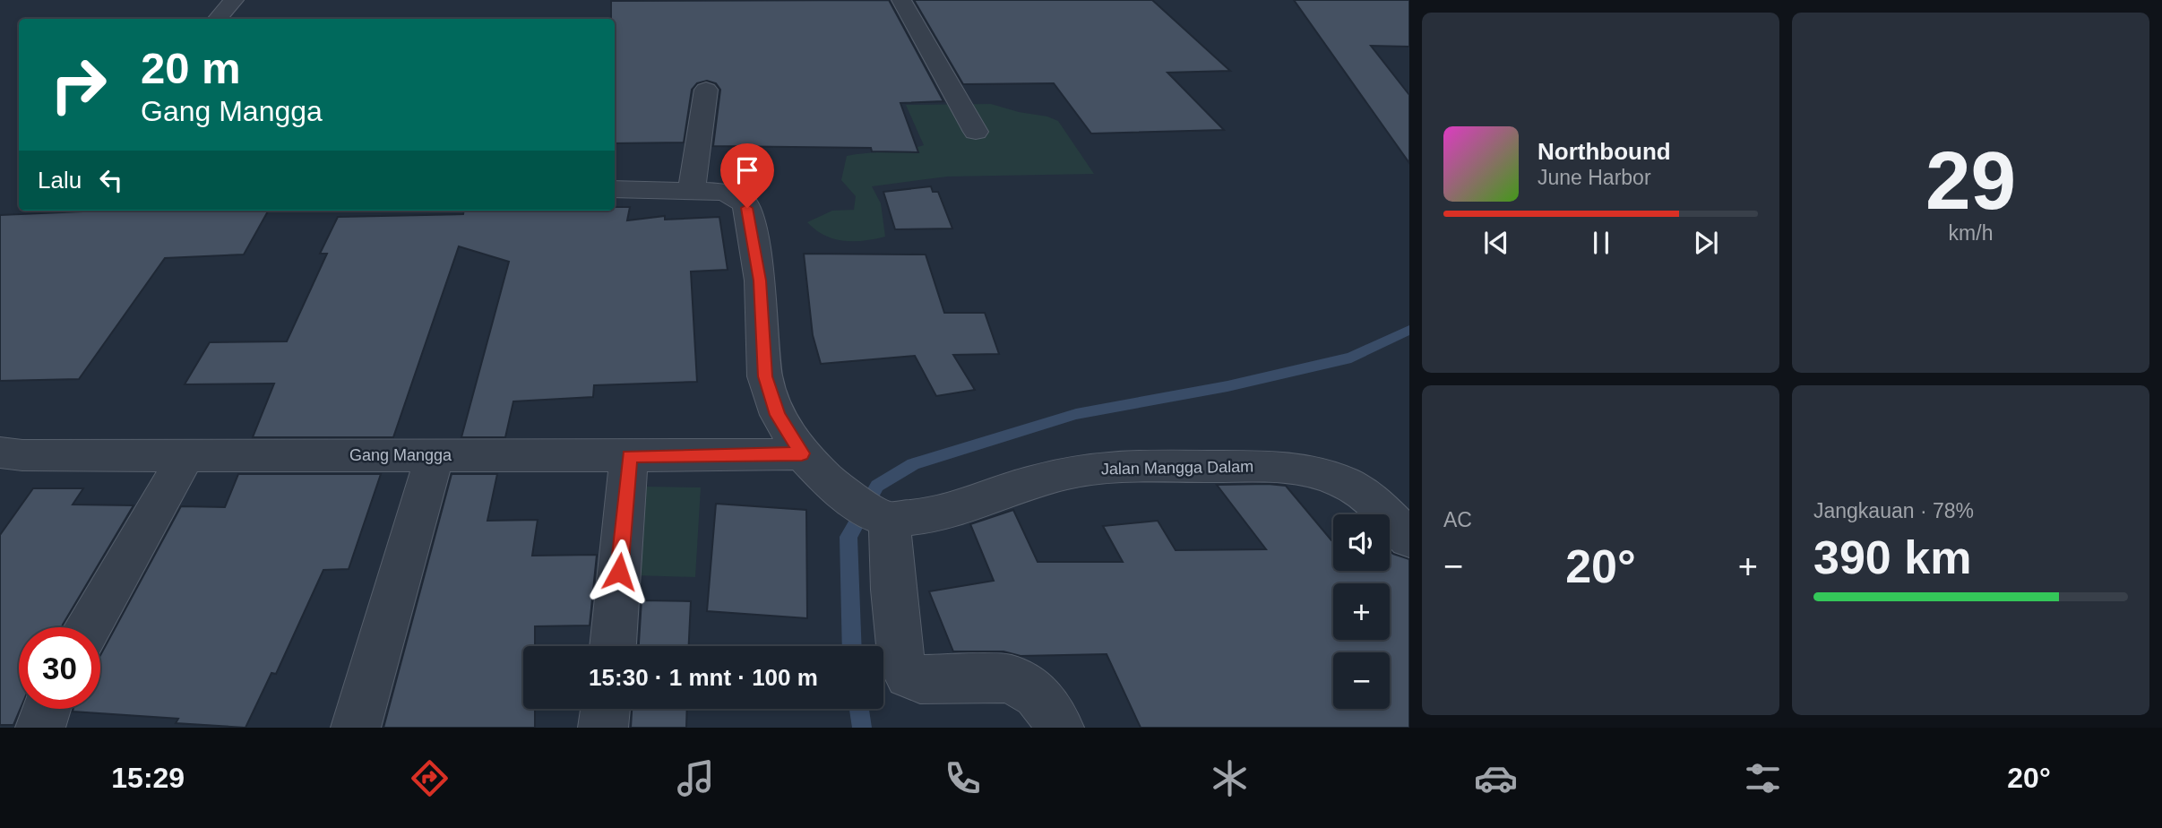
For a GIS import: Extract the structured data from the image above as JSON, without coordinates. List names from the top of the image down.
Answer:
{
  "streets": {
    "street": ["Gang Mangga", "Jalan Mangga Dalam"]
  },
  "page": {
    "tile": [
      ["29", "km/h"],
      "AC",
      ["Jangkauan · 78%", "390 km"]
    ],
    "turn": ["20 m", "Gang Mangga"],
    "song": ["Northbound", "June Harbor"],
    "then": "Lalu",
    "map_buttons": ["+", "−"],
    "heat": ["−", "20°", "+"],
    "limit": "30",
    "trip": "15:30 · 1 mnt · 100 m",
    "tabs": ["15:29", "20°"]
  }
}
